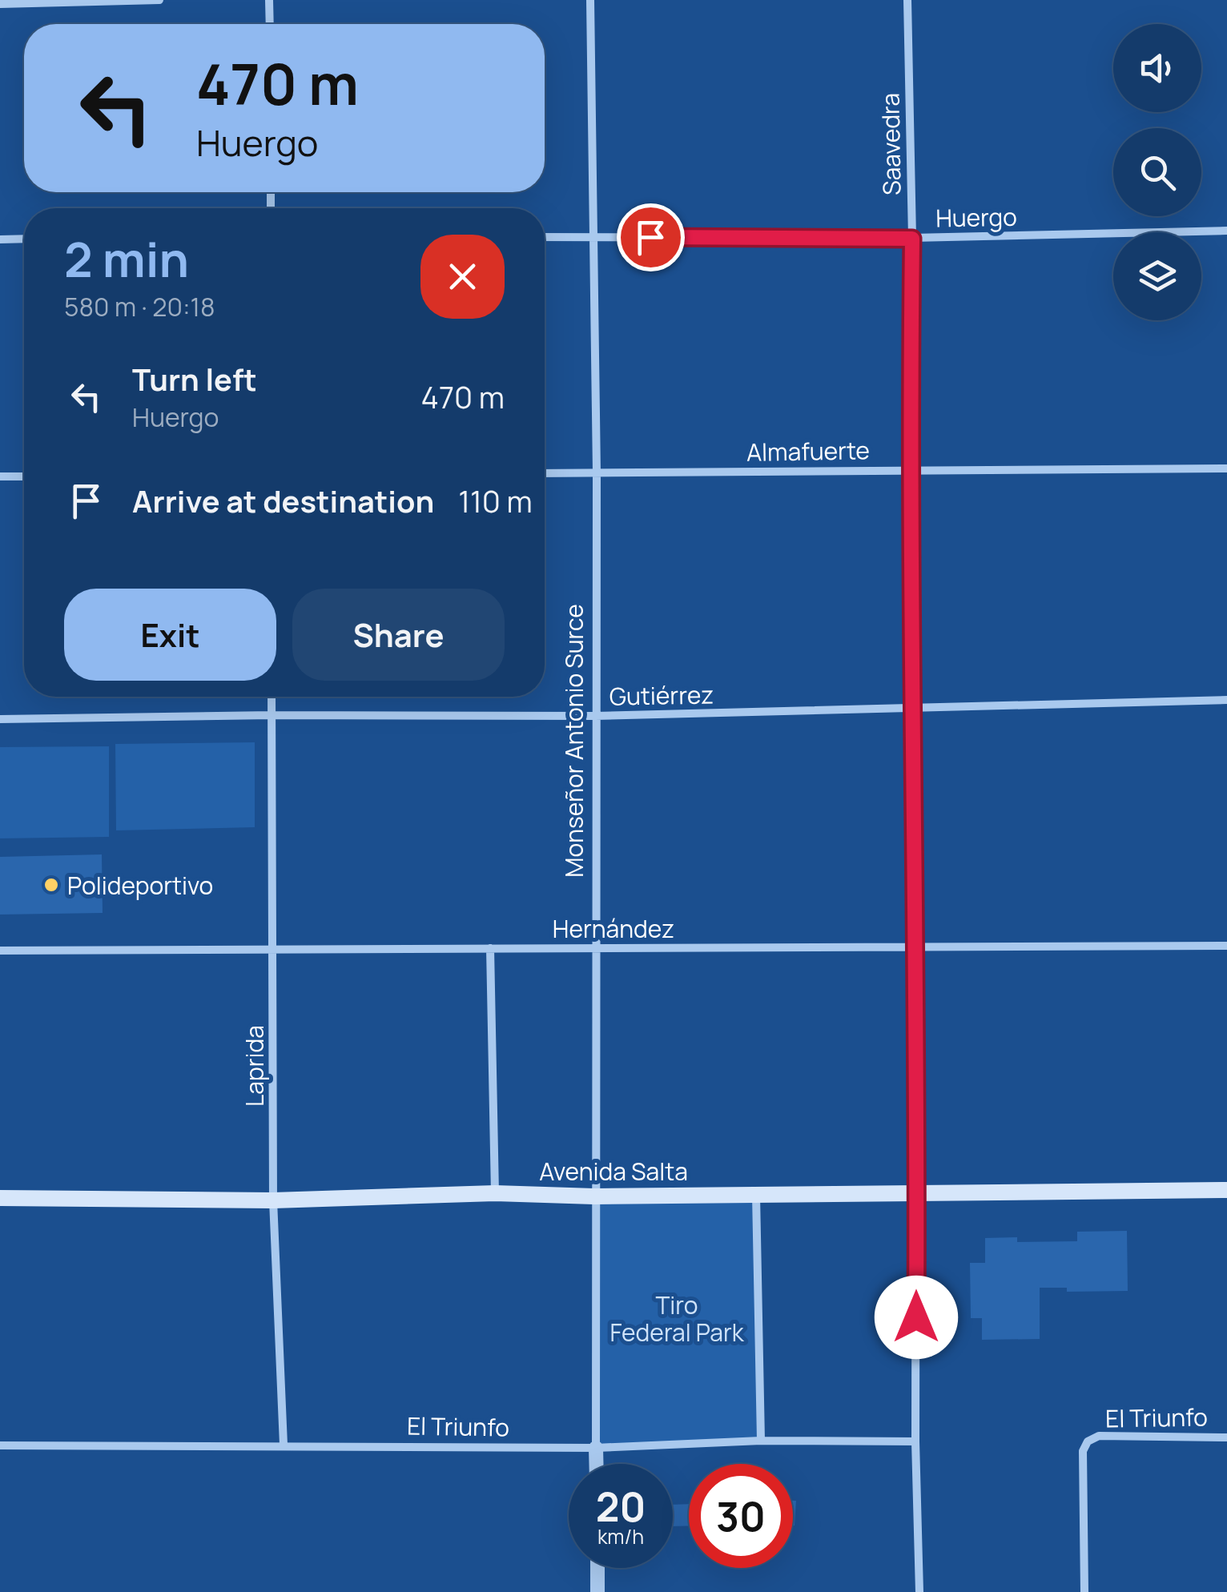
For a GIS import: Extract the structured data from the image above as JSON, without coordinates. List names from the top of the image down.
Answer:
{
  "streets": {
    "main road": ["Avenida Salta"],
    "street": [
      "Saavedra",
      "Huergo",
      "Almafuerte",
      "Gutiérrez",
      "Monseñor Antonio Surce",
      "Hernández",
      "Laprida",
      "El Triunfo"
    ]
  },
  "crossings": [
    ["Saavedra", "Huergo"],
    ["Saavedra", "Almafuerte"],
    ["Saavedra", "Gutiérrez"],
    ["Saavedra", "Hernández"],
    ["Saavedra", "Avenida Salta"],
    ["Saavedra", "El Triunfo"],
    ["Huergo", "Monseñor Antonio Surce"],
    ["Almafuerte", "Monseñor Antonio Surce"],
    ["Gutiérrez", "Monseñor Antonio Surce"],
    ["Gutiérrez", "Laprida"],
    ["Monseñor Antonio Surce", "Hernández"],
    ["Monseñor Antonio Surce", "Avenida Salta"],
    ["Monseñor Antonio Surce", "El Triunfo"],
    ["Hernández", "Laprida"],
    ["Laprida", "Avenida Salta"],
    ["Laprida", "El Triunfo"]
  ],
  "parks": ["Tiro Federal Park"],
  "places": ["Polideportivo"],
  "page": {
    "turn": ["470 m", "Huergo"],
    "heading": ["2 min", "580 m · 20:18"],
    "list": [
      {
        "name": "Turn left",
        "note": "Huergo",
        "value": "470 m"
      },
      {
        "name": "Arrive at destination",
        "value": "110 m"
      }
    ],
    "buttons": ["Exit", "Share"],
    "speed": "20 km/h",
    "limit": "30"
  }
}
